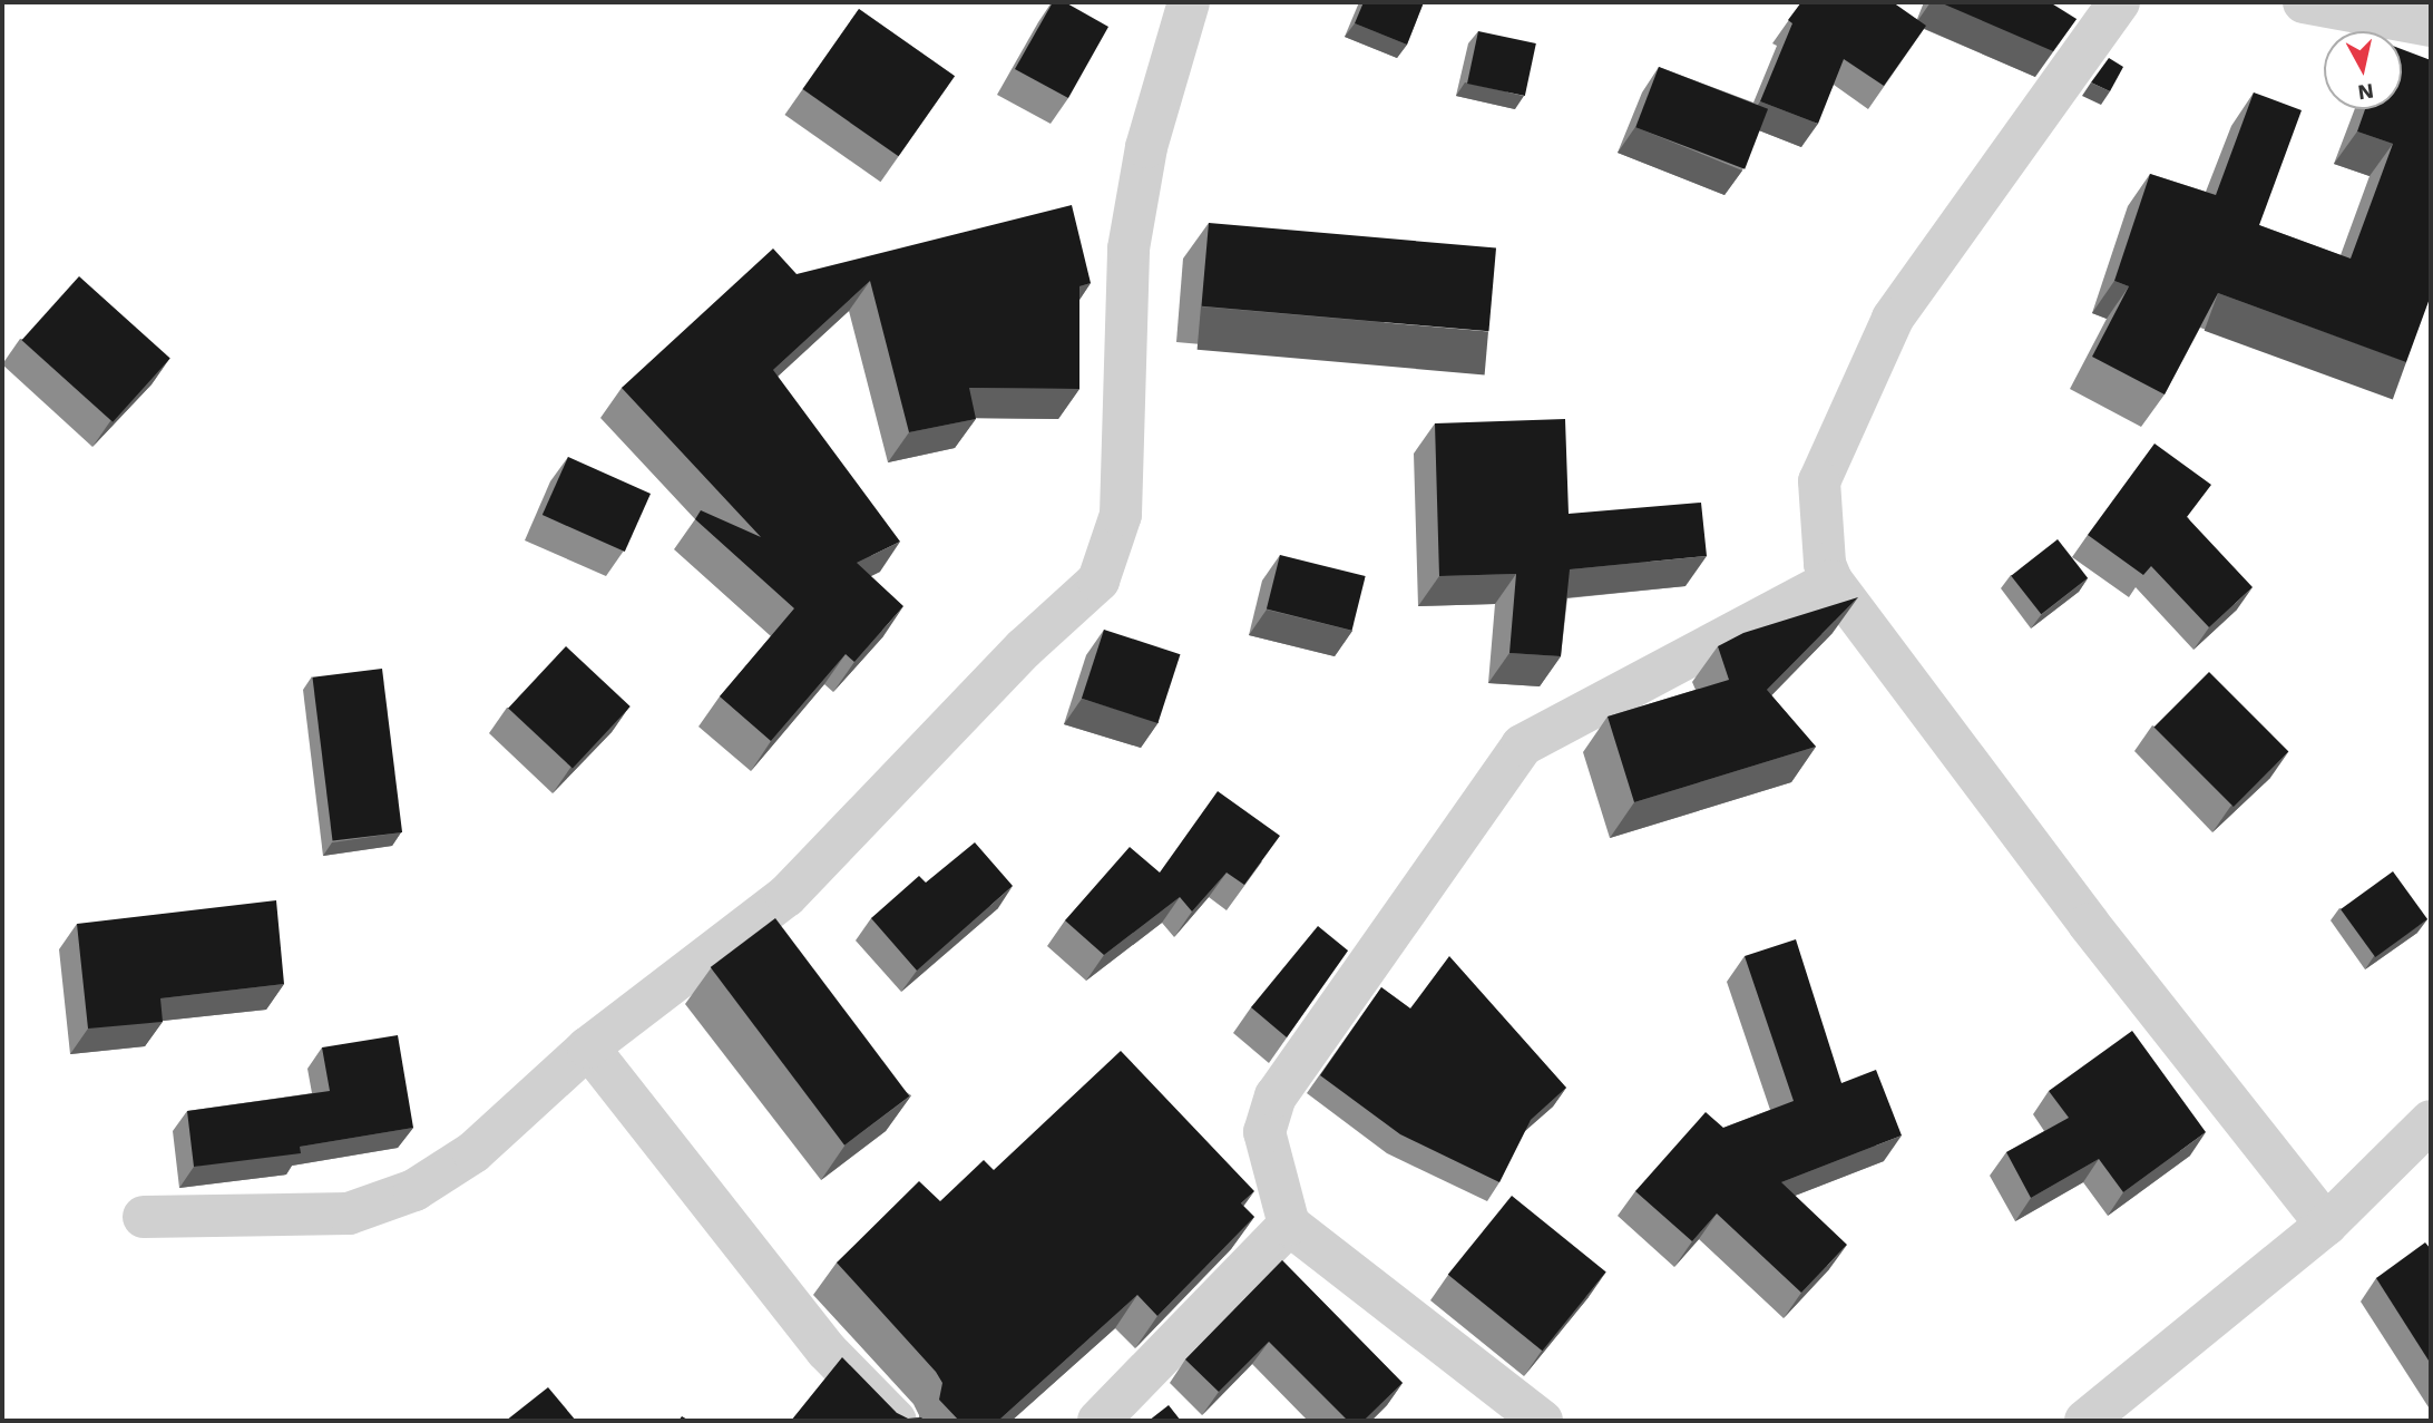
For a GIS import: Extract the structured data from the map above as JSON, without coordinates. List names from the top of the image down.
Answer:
{
  "north": "bottom"
}
